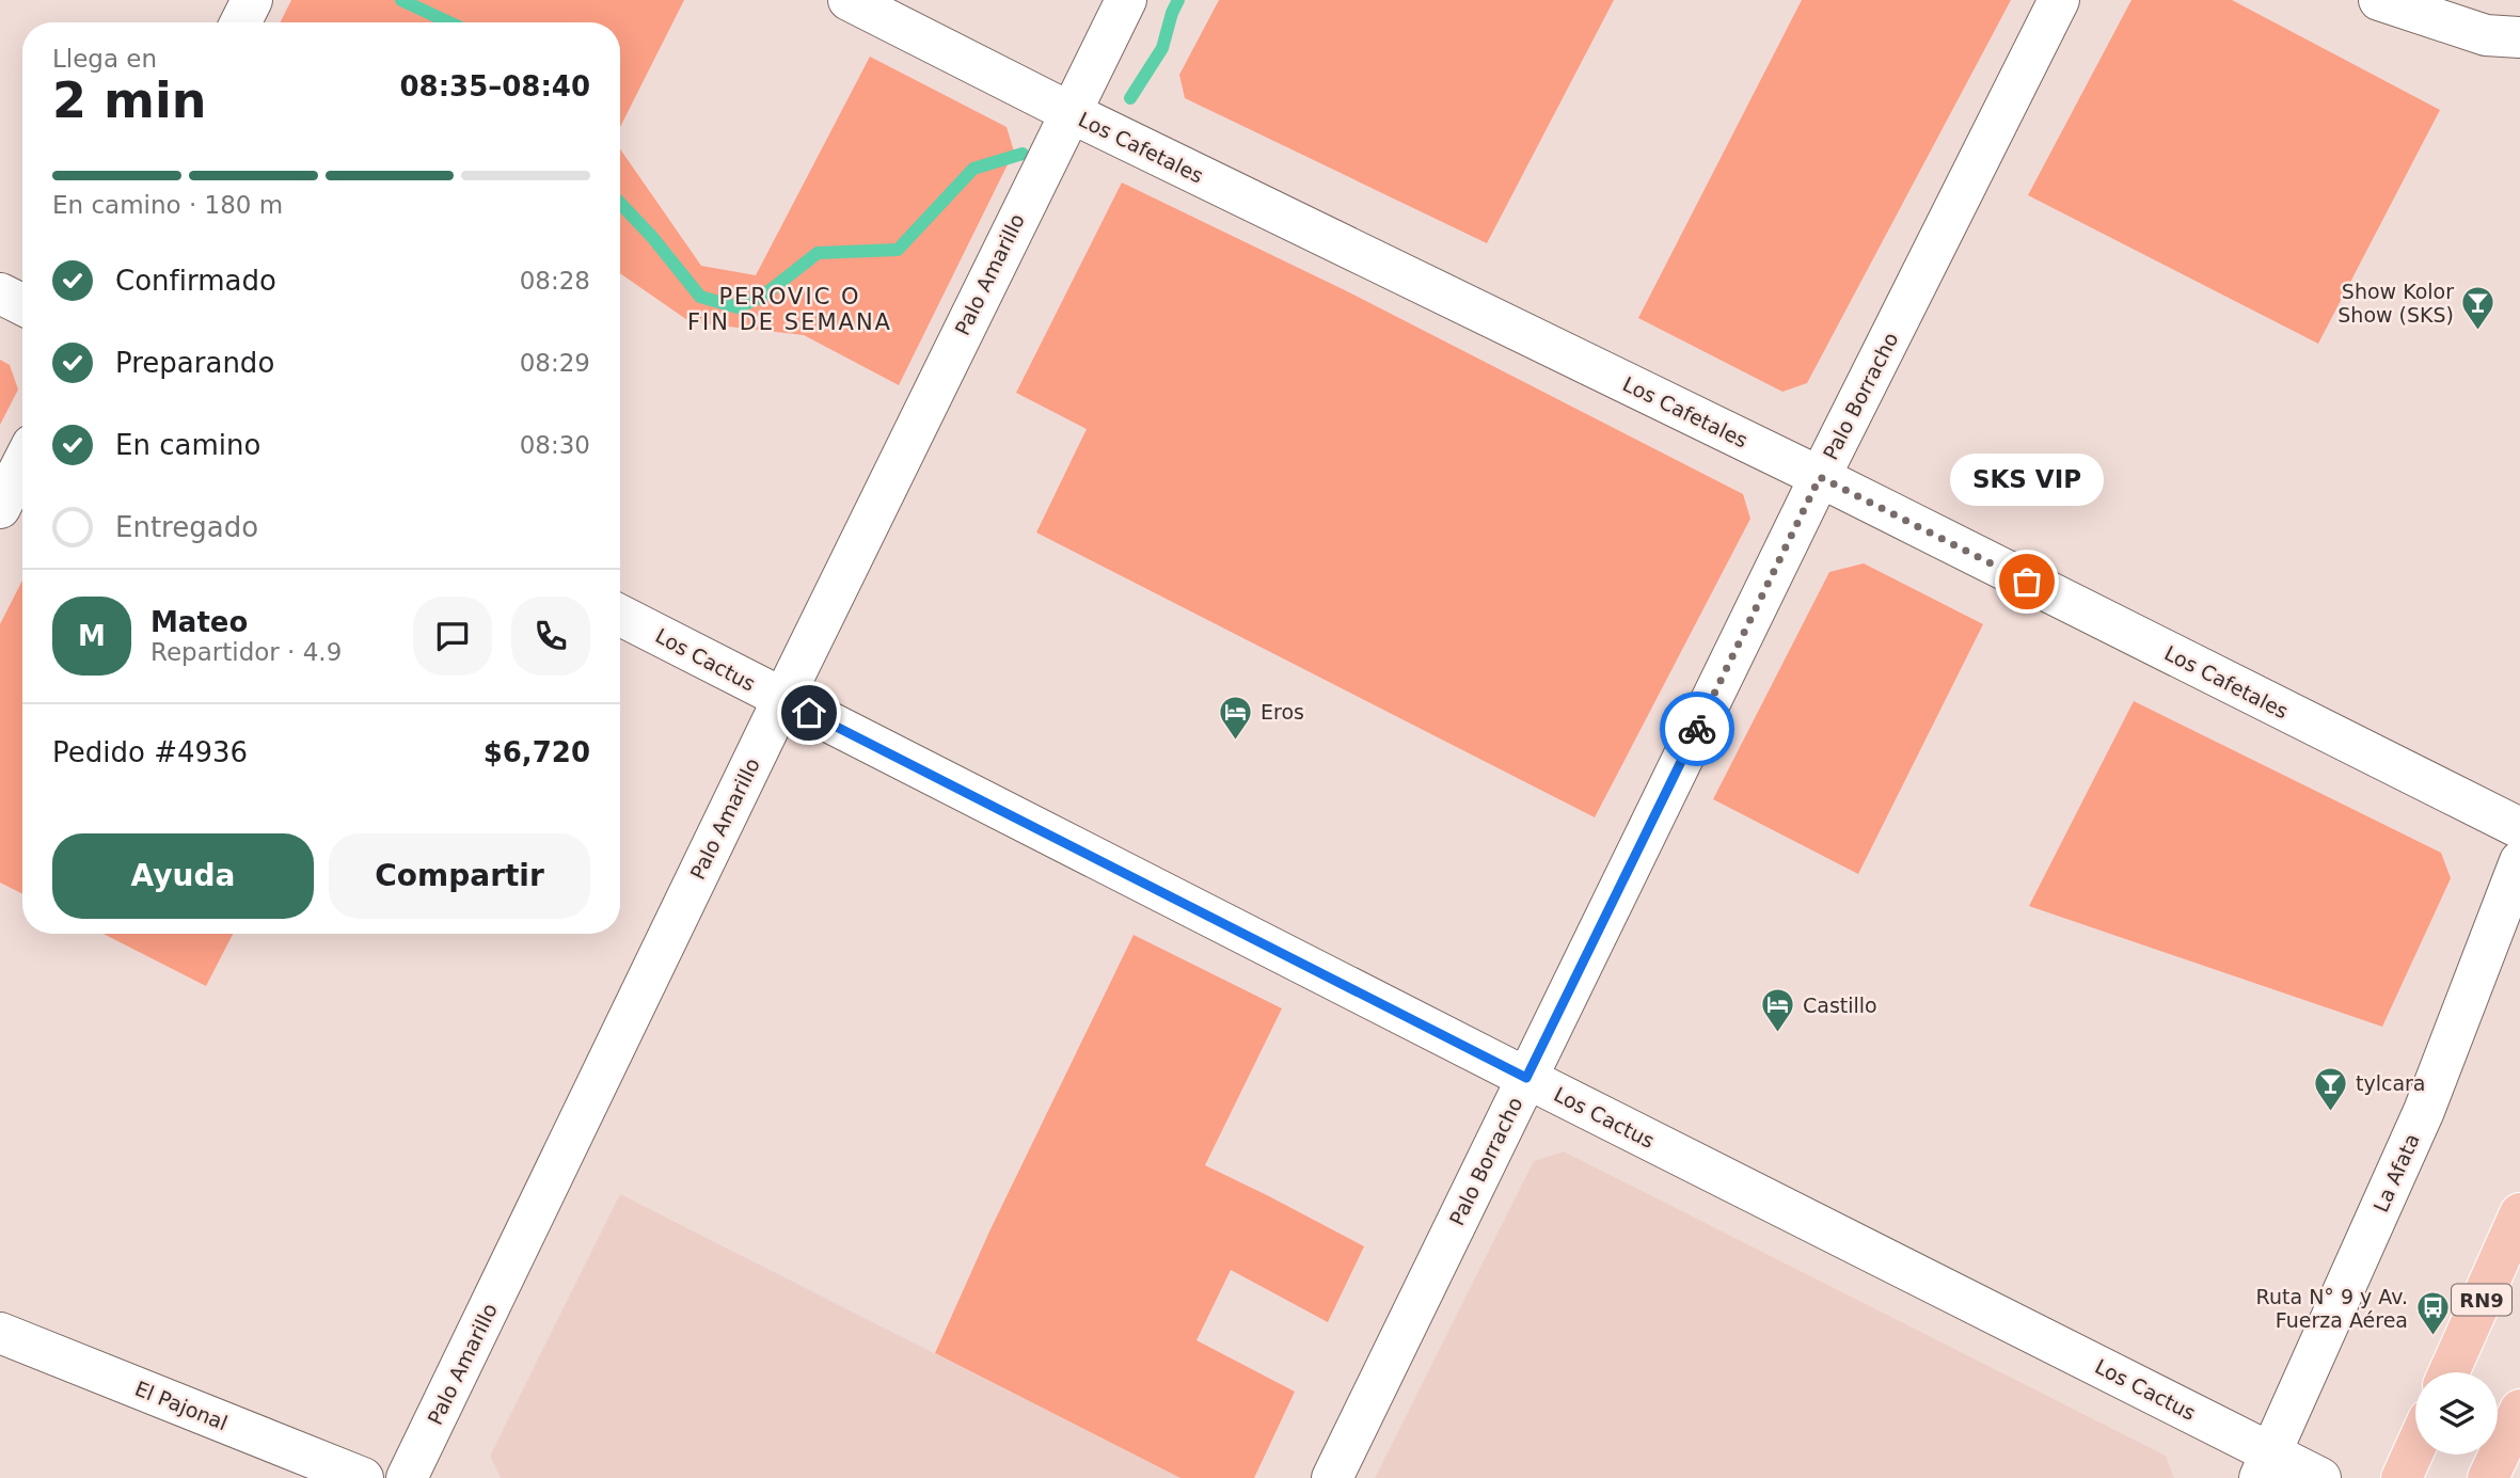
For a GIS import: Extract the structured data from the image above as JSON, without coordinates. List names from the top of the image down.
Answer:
{
  "streets": {
    "main road": ["RN9"],
    "street": [
      "Los Cafetales",
      "Palo Amarillo",
      "Palo Borracho",
      "Los Cactus",
      "La Afata",
      "El Pajonal"
    ]
  },
  "crossings": [
    ["Los Cafetales", "Palo Amarillo"],
    ["Los Cafetales", "Palo Borracho"],
    ["Palo Amarillo", "Los Cactus"],
    ["Palo Borracho", "Los Cactus"],
    ["Los Cactus", "La Afata"]
  ],
  "districts": ["PEROVIC O FIN DE SEMANA"],
  "places": {
    "bar": ["Show Kolor Show (SKS)", "tylcara"],
    "other": ["SKS VIP"],
    "hotel": ["Eros", "Castillo"],
    "bus stop": ["Ruta N° 9 y Av. Fuerza Aérea"]
  },
  "page": {
    "heading": ["2 min", "Llega en", "08:35–08:40"],
    "panel": [
      "Mateo",
      "Repartidor · 4.9",
      "Pedido #4936",
      "$6,720"
    ],
    "bar": "En camino · 180 m",
    "list": [
      ["Confirmado", "08:28"],
      ["Preparando", "08:29"],
      ["En camino", "08:30"],
      "Entregado"
    ],
    "bubble": "SKS VIP",
    "round": "M",
    "buttons": ["Ayuda", "Compartir"]
  }
}
